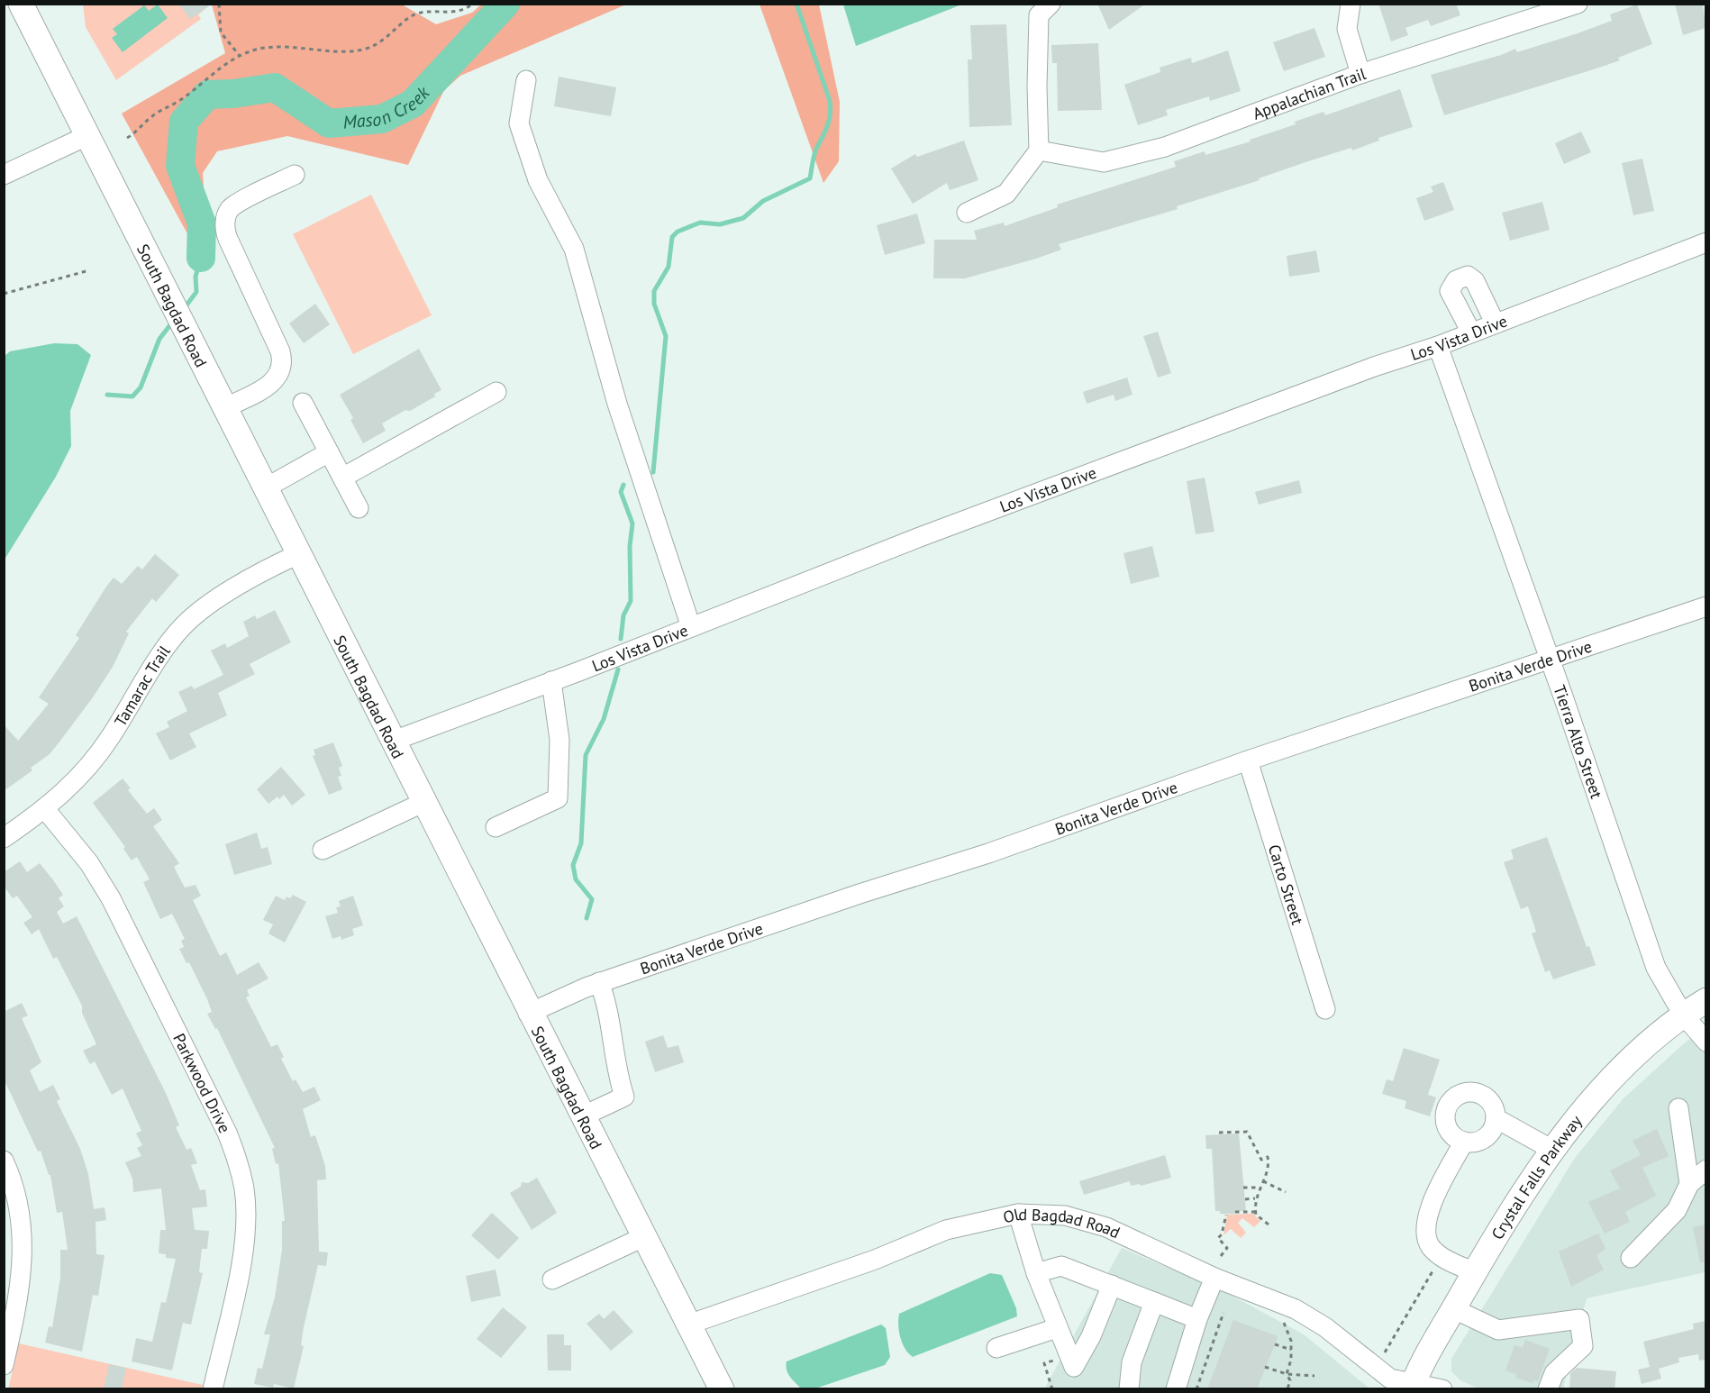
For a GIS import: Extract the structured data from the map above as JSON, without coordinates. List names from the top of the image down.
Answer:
{
  "streets": {
    "main road": ["South Bagdad Road", "Crystal Falls Parkway"],
    "street": [
      "Appalachian Trail",
      "Los Vista Drive",
      "Bonita Verde Drive",
      "Tamarac Trail",
      "Tierra Alto Street",
      "Carto Street",
      "Parkwood Drive",
      "Old Bagdad Road"
    ]
  },
  "crossings": [
    ["South Bagdad Road", "Los Vista Drive"],
    ["South Bagdad Road", "Bonita Verde Drive"],
    ["South Bagdad Road", "Tamarac Trail"],
    ["South Bagdad Road", "Old Bagdad Road"],
    ["Los Vista Drive", "Tierra Alto Street"],
    ["Bonita Verde Drive", "Tierra Alto Street"],
    ["Bonita Verde Drive", "Carto Street"],
    ["Tamarac Trail", "Parkwood Drive"],
    ["Tierra Alto Street", "Crystal Falls Parkway"],
    ["Crystal Falls Parkway", "Old Bagdad Road"]
  ],
  "water": ["Mason Creek"]
}
